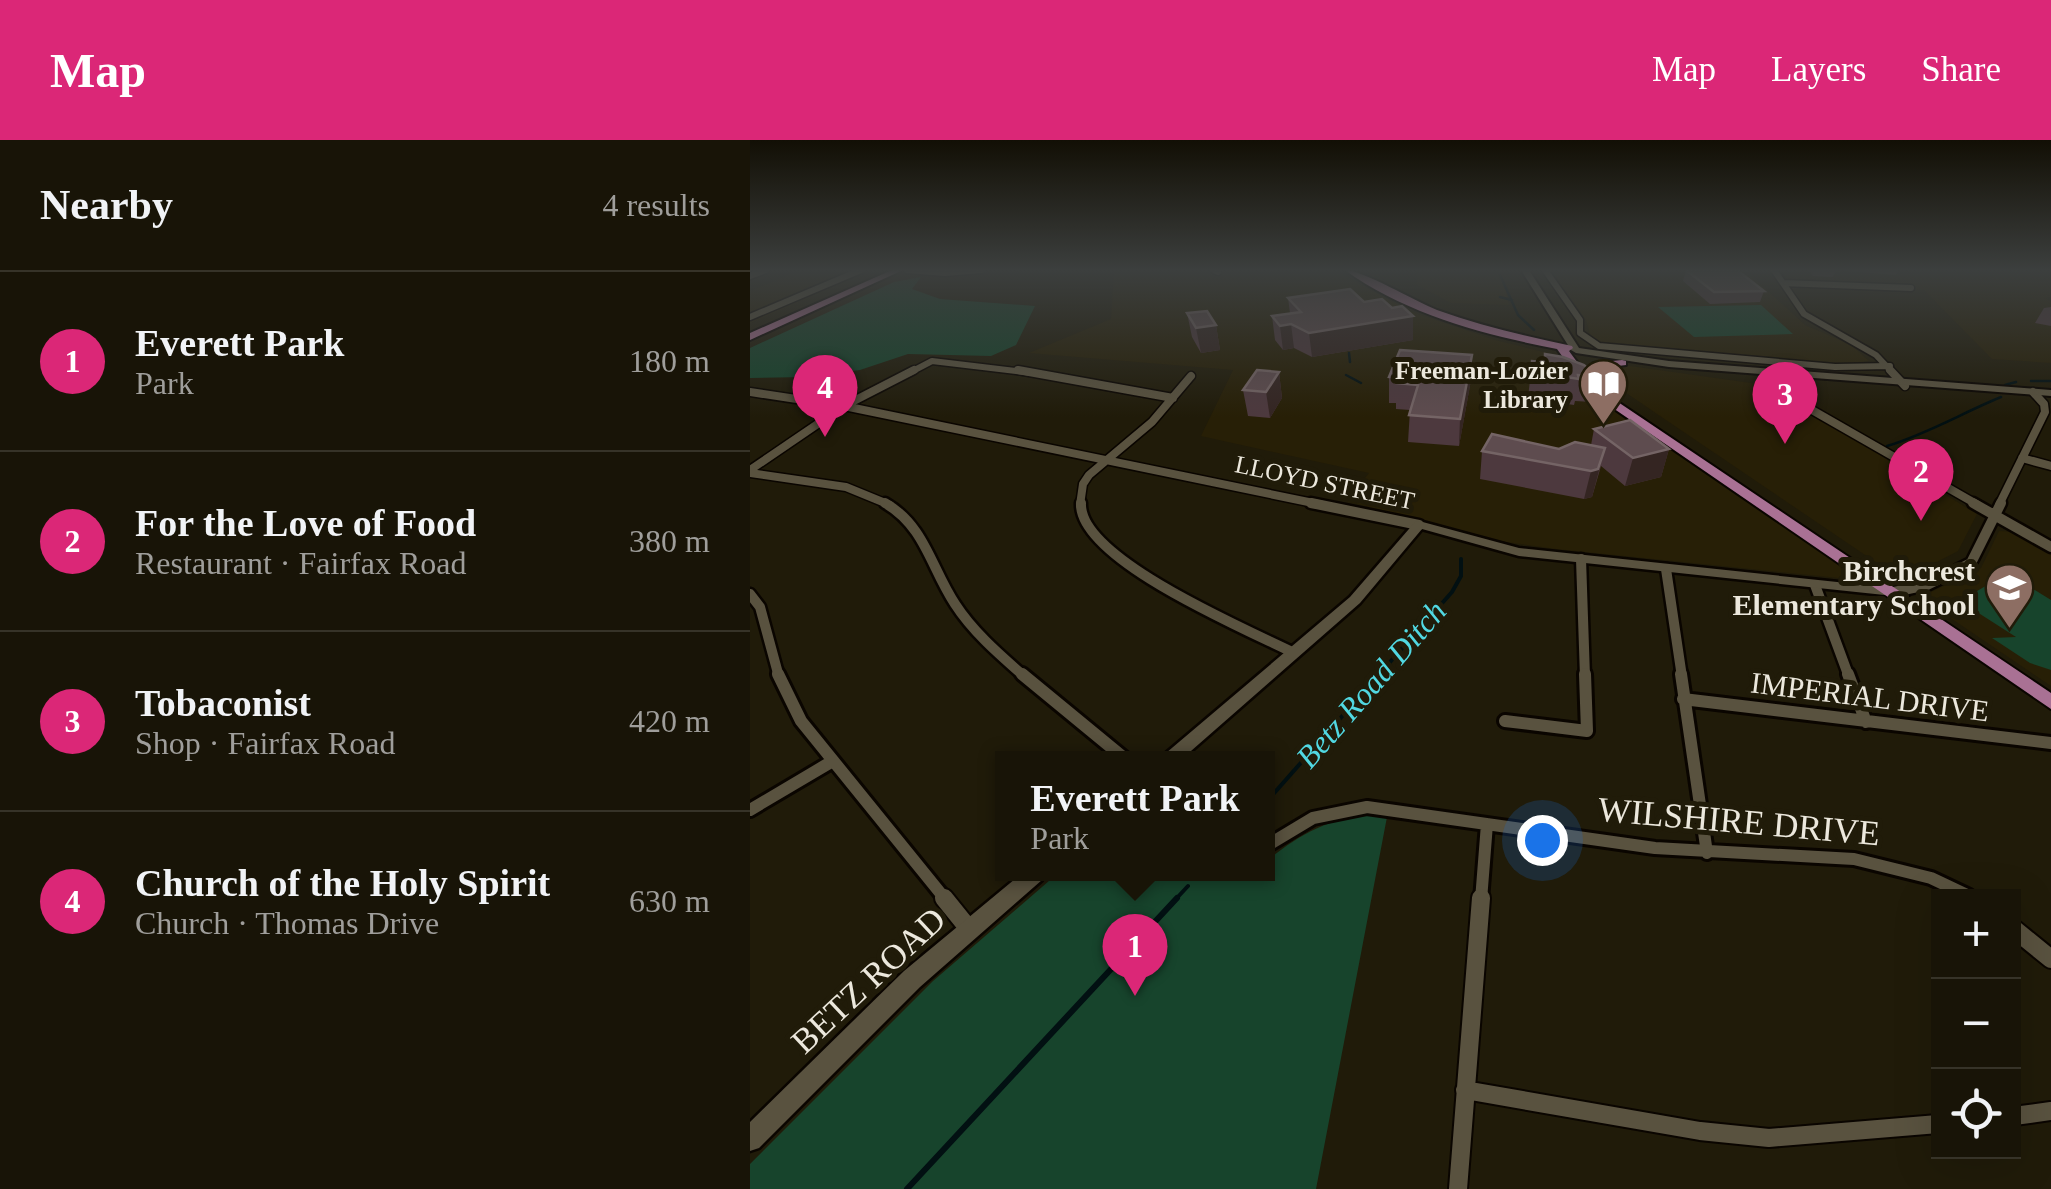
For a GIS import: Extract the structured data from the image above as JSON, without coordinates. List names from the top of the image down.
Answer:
{
  "streets": {
    "street": [
      "LLOYD STREET",
      "IMPERIAL DRIVE",
      "WILSHIRE DRIVE",
      "BETZ ROAD"
    ]
  },
  "water": ["Betz Road Ditch"],
  "places": {
    "library": ["Freeman-Lozier Library"],
    "school or university": ["Birchcrest Elementary School"]
  },
  "page": {
    "header": "Map",
    "nav": ["Map", "Layers", "Share"],
    "heading": ["Nearby", "4 results"],
    "list": [
      {
        "mark": "1",
        "name": "Everett Park",
        "note": "Park",
        "value": "180 m"
      },
      {
        "mark": "2",
        "name": "For the Love of Food",
        "note": "Restaurant · Fairfax Road",
        "value": "380 m"
      },
      {
        "mark": "3",
        "name": "Tobaconist",
        "note": "Shop · Fairfax Road",
        "value": "420 m"
      },
      {
        "mark": "4",
        "name": "Church of the Holy Spirit",
        "note": "Church · Thomas Drive",
        "value": "630 m"
      }
    ],
    "pins": [
      "4",
      "3",
      "2",
      "1"
    ],
    "popup": ["Everett Park", "Park"],
    "map_buttons": ["+", "−"]
  }
}
